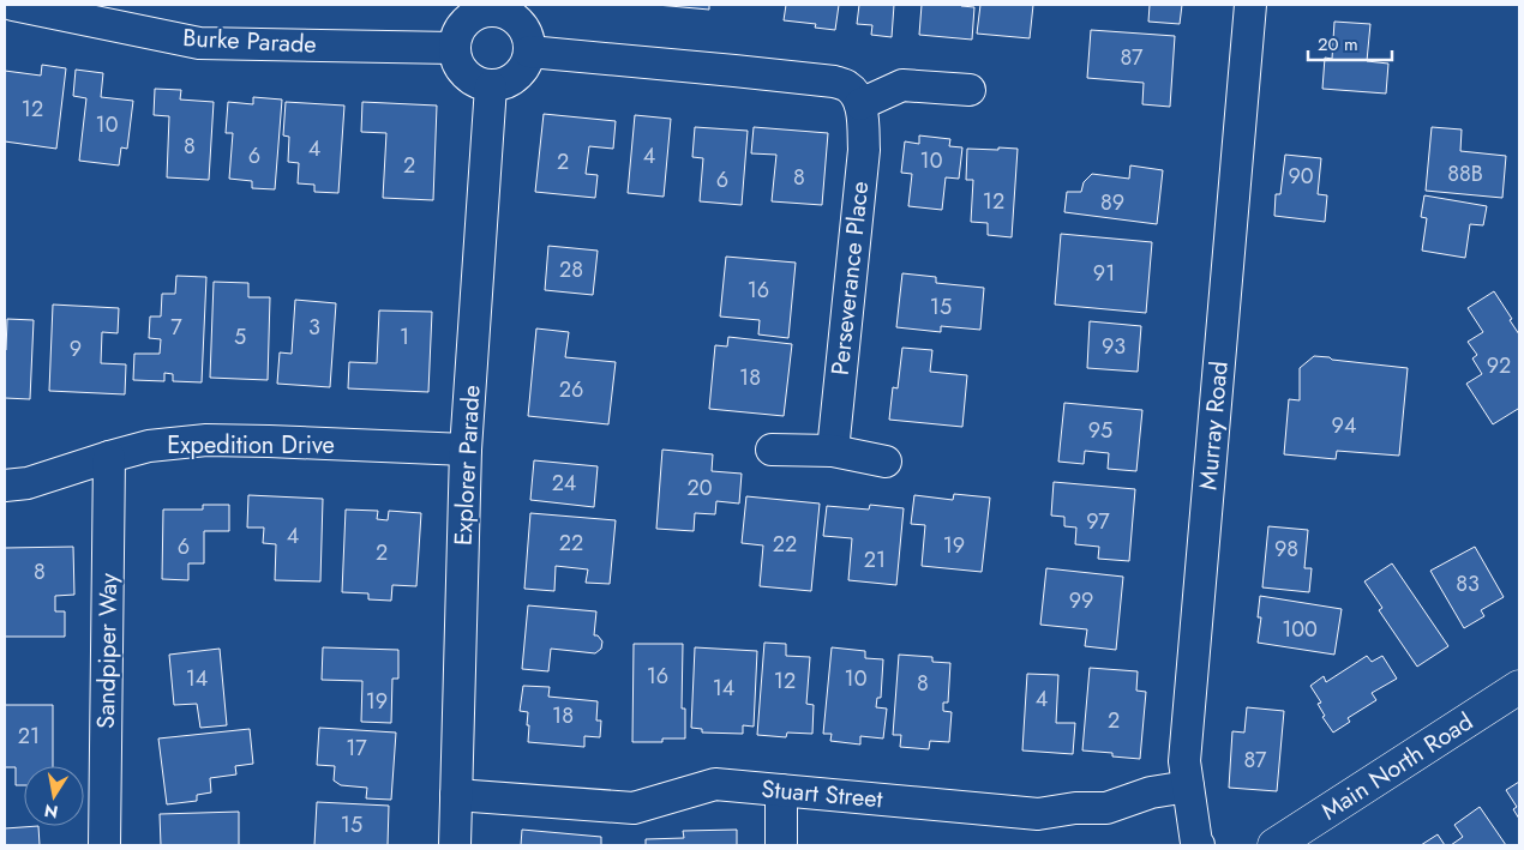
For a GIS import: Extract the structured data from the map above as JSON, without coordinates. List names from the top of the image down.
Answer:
{
  "streets": {
    "main road": ["Main North Road"],
    "street": [
      "Burke Parade",
      "Perseverance Place",
      "Murray Road",
      "Expedition Drive",
      "Explorer Parade",
      "Sandpiper Way",
      "Stuart Street"
    ]
  },
  "crossings": [
    ["Burke Parade", "Explorer Parade"],
    ["Murray Road", "Stuart Street"],
    ["Expedition Drive", "Explorer Parade"],
    ["Expedition Drive", "Sandpiper Way"],
    ["Explorer Parade", "Stuart Street"]
  ],
  "house_numbers": [
    "87",
    "12",
    "10",
    "8",
    "4",
    "6",
    "4",
    "10",
    "2",
    "2",
    "88B",
    "90",
    "8",
    "6",
    "12",
    "89",
    "28",
    "91",
    "16",
    "15",
    "7",
    "3",
    "5",
    "1",
    "93",
    "9",
    "92",
    "18",
    "26",
    "94",
    "95",
    "24",
    "20",
    "97",
    "4",
    "22",
    "22",
    "19",
    "6",
    "98",
    "2",
    "21",
    "8",
    "83",
    "99",
    "100",
    "16",
    "14",
    "10",
    "12",
    "8",
    "14",
    "4",
    "19",
    "18",
    "2",
    "21",
    "17",
    "87",
    "15"
  ],
  "scale_bar": "20 m",
  "north": "bottom"
}
